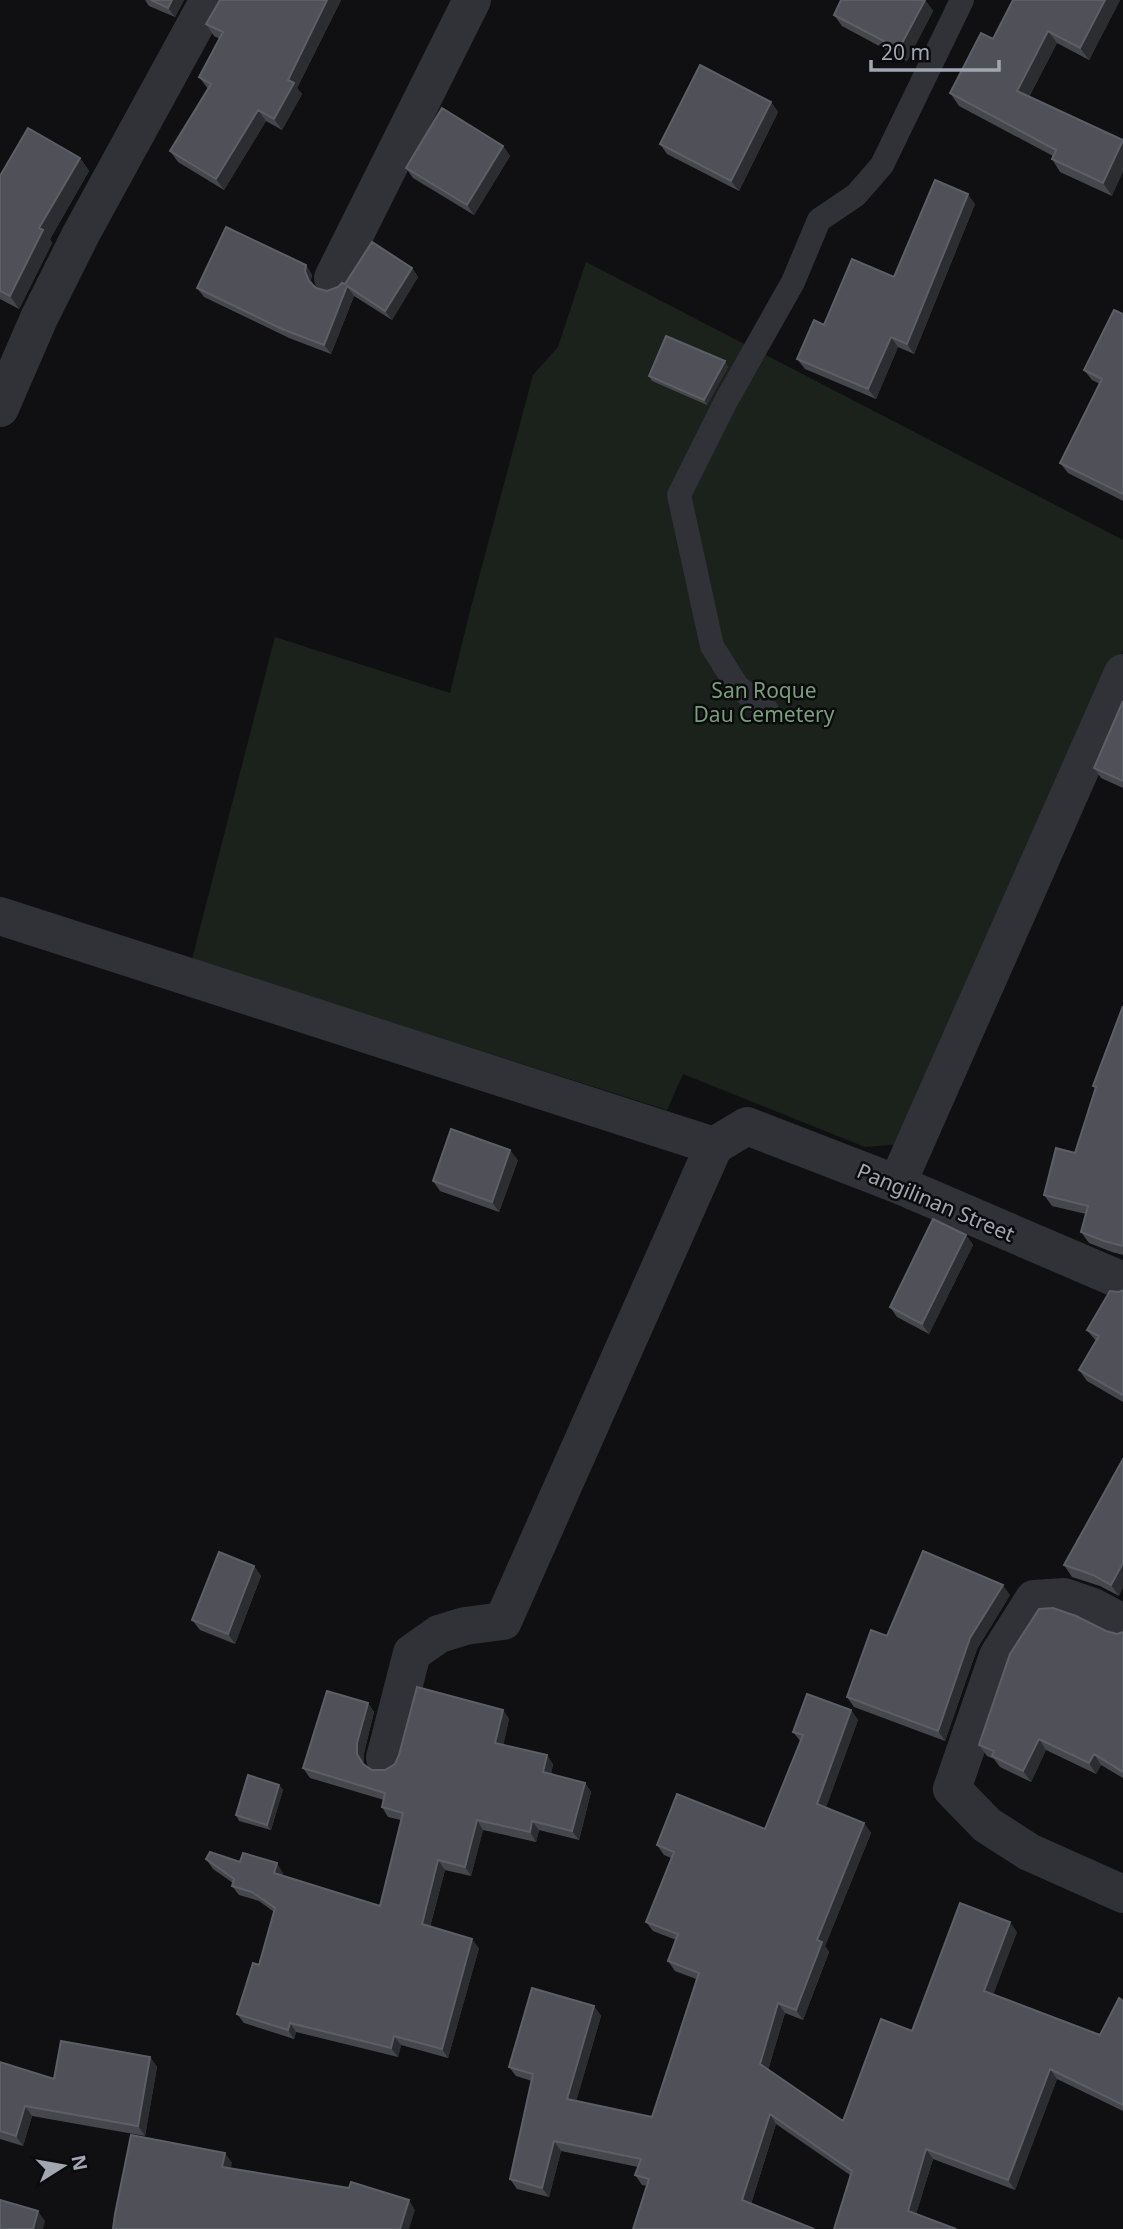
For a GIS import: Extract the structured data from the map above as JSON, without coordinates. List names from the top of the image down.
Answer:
{
  "streets": {
    "street": ["Pangilinan Street"]
  },
  "parks": ["San Roque Dau Cemetery"],
  "scale_bar": "20 m",
  "north": "right"
}
